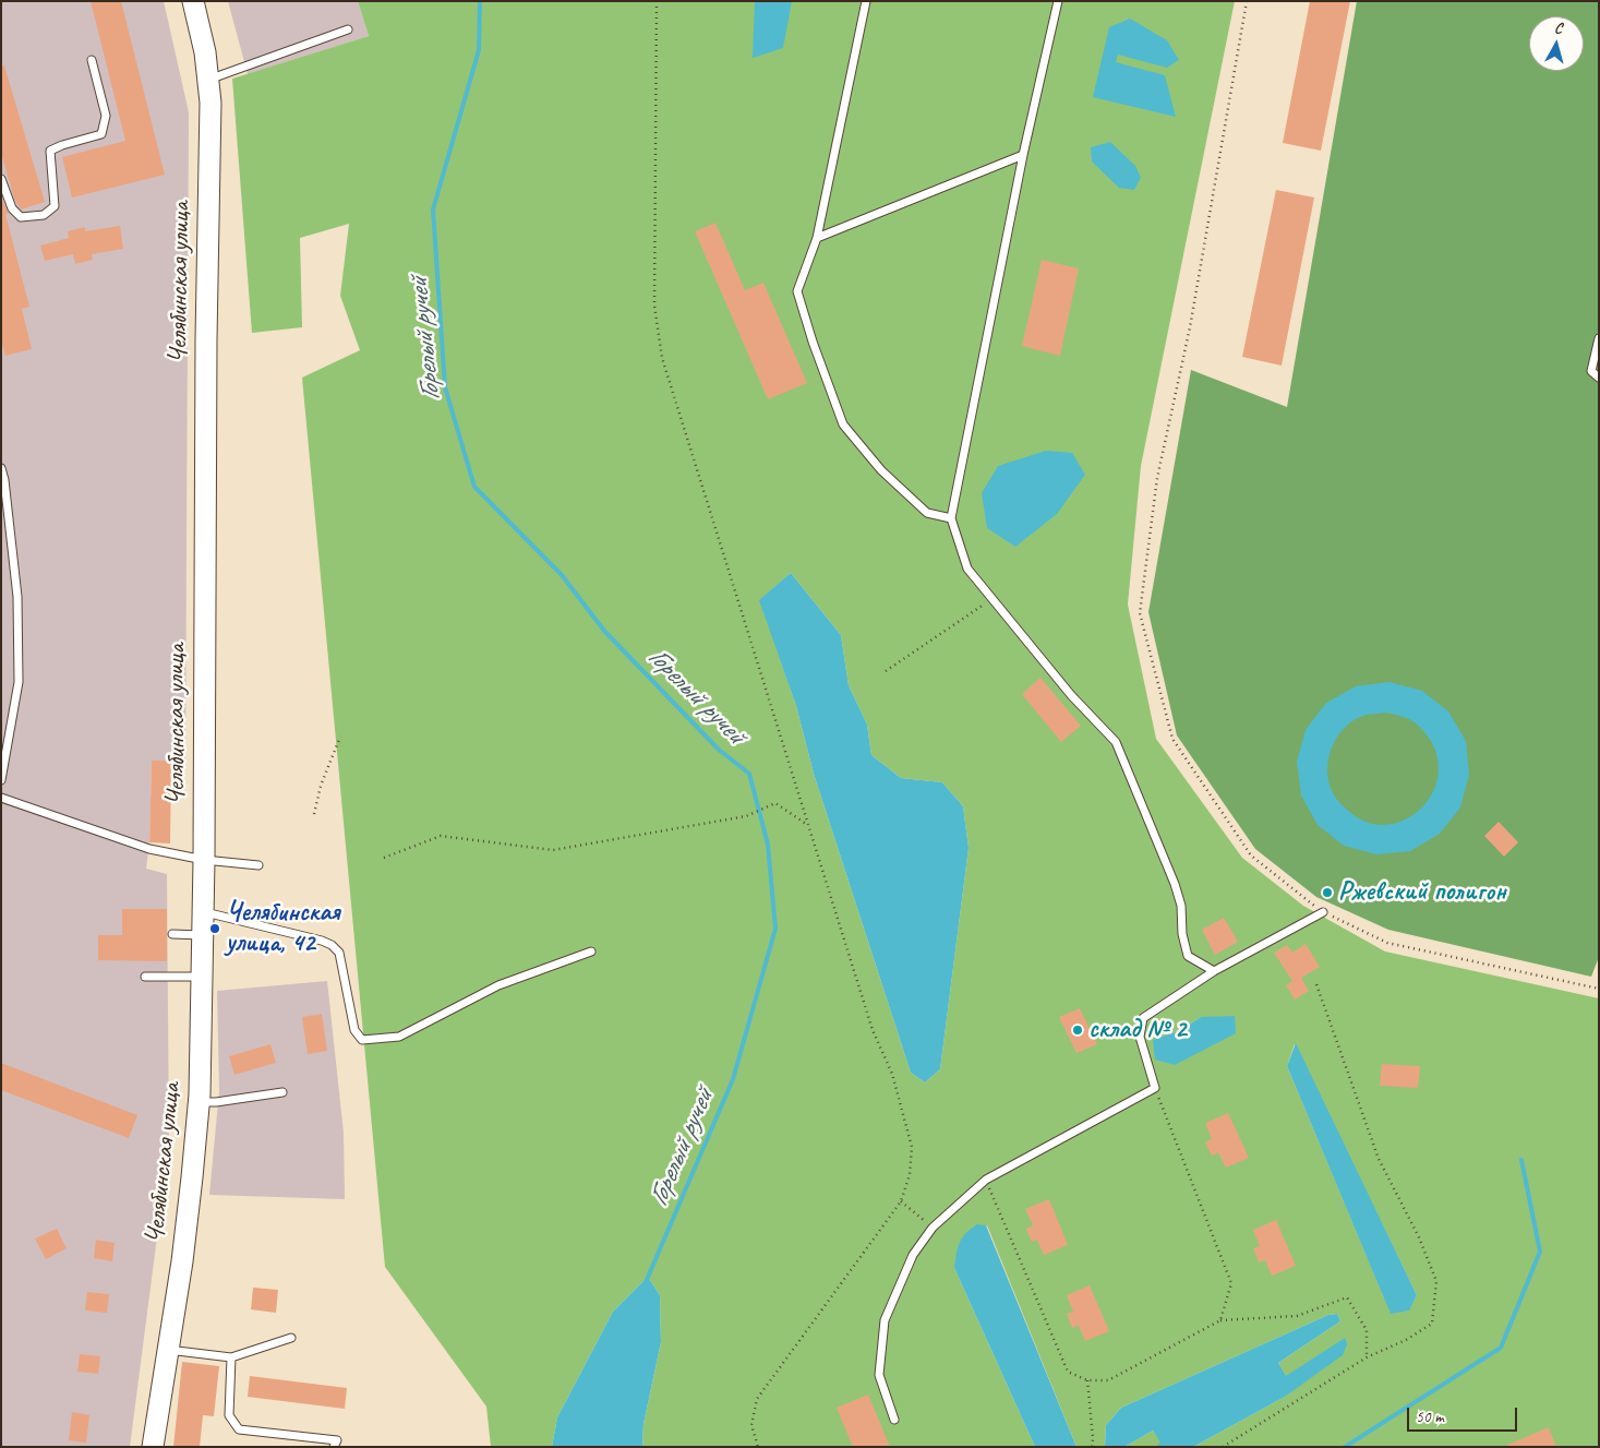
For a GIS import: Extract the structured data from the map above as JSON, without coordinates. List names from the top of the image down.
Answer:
{
  "streets": {
    "street": ["Челябинская улица"]
  },
  "water": ["Горелый ручей"],
  "places": ["Ржевский полигон", "Челябинская улица, 42", "склад № 2"],
  "scale_bar": "50 m",
  "north": "top"
}
